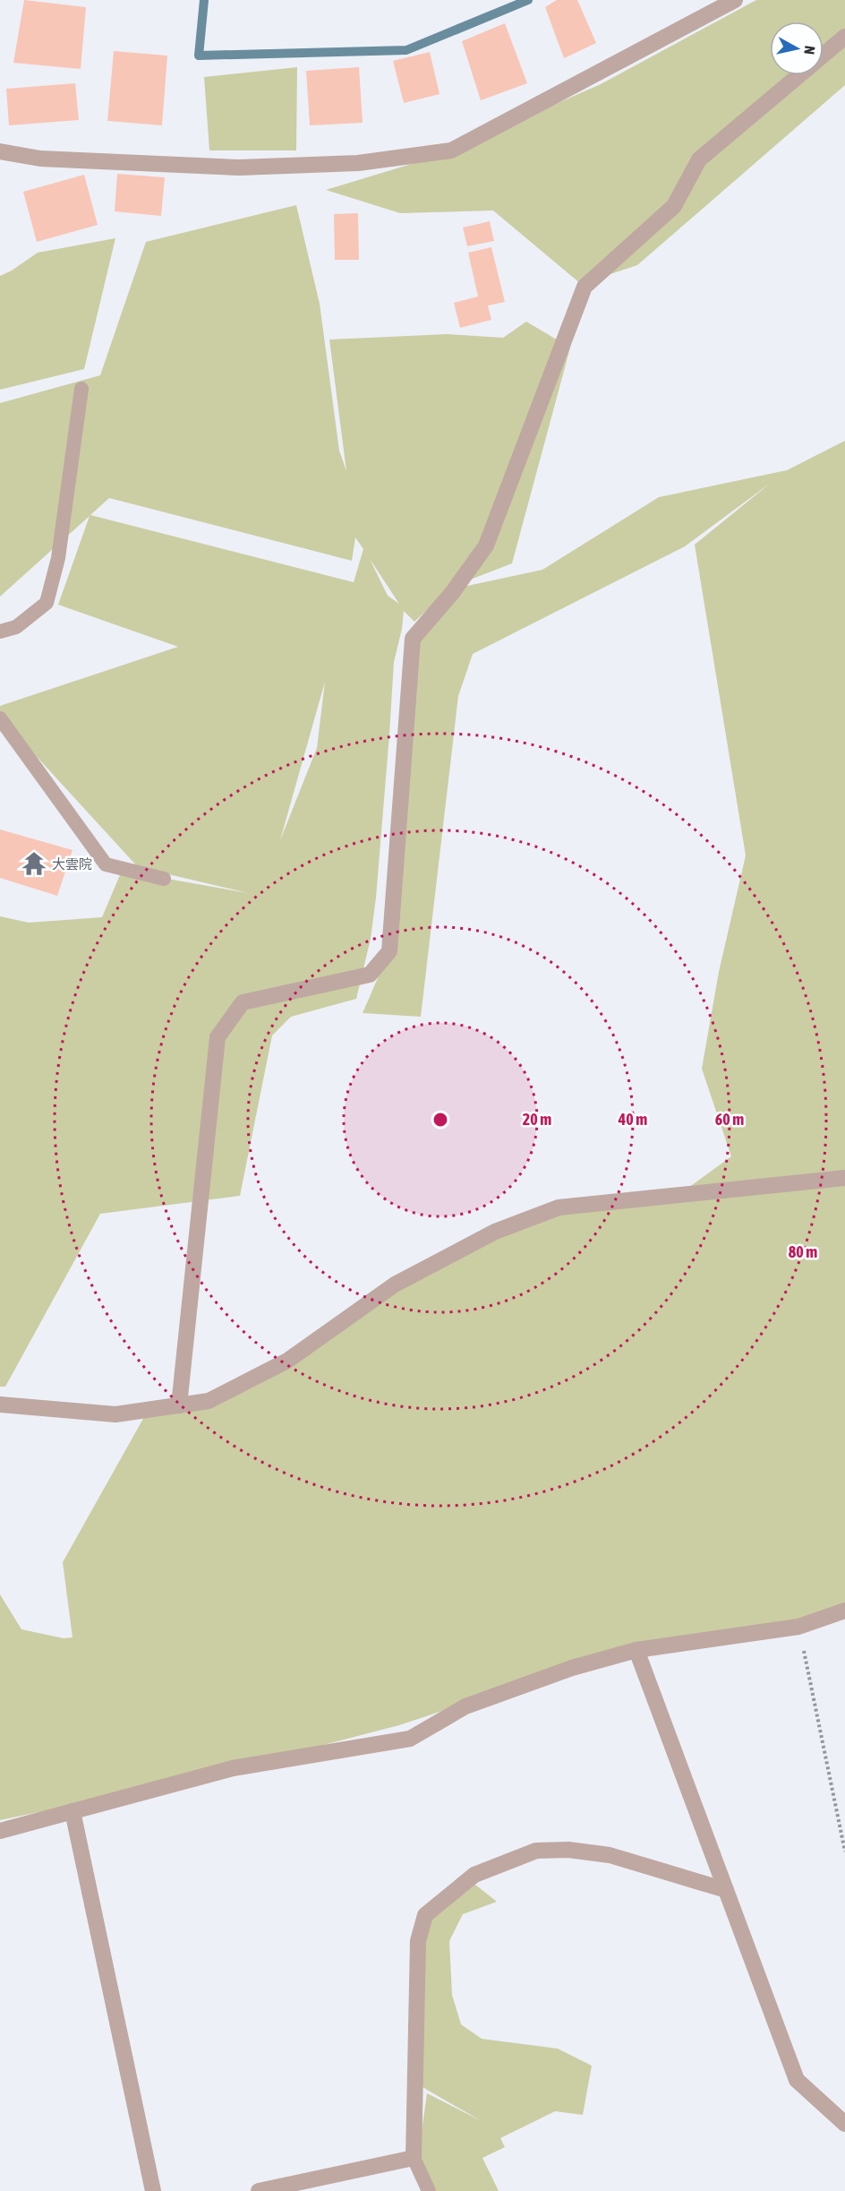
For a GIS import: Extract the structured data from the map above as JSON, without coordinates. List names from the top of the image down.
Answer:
{
  "places": {
    "temple": ["大雲院"]
  },
  "north": "right",
  "rings": [
    "20 m",
    "40 m",
    "60 m",
    "80 m"
  ]
}
